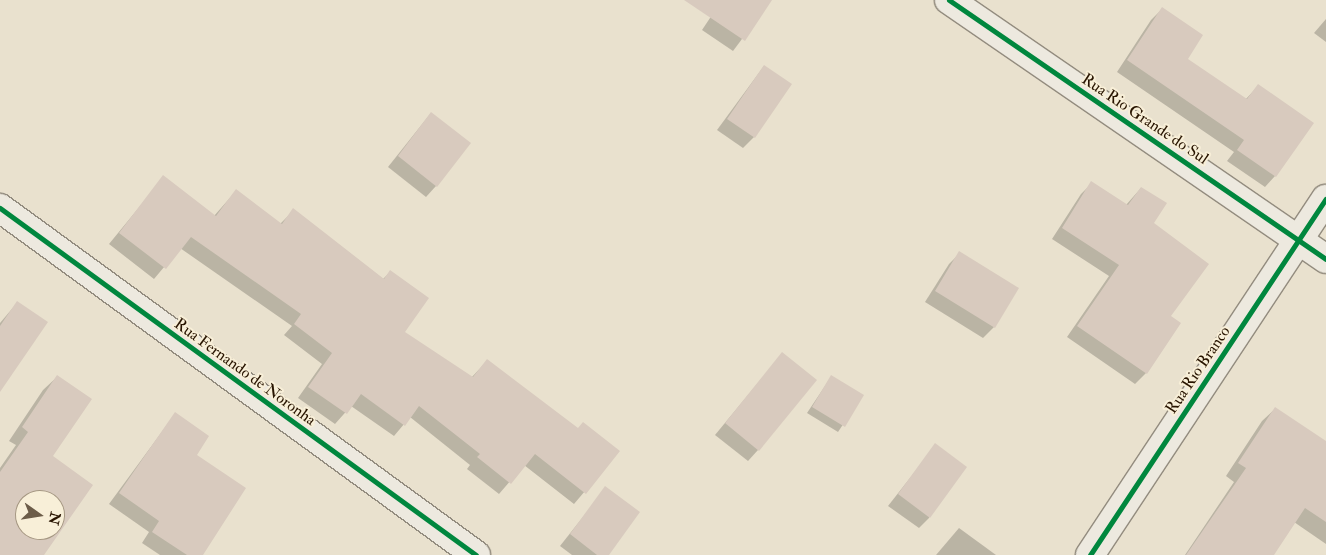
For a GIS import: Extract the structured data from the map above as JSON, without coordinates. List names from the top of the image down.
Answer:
{
  "streets": {
    "street": ["Rua Rio Grande do Sul", "Rua Rio Branco", "Rua Fernando de Noronha"]
  },
  "crossings": [
    ["Rua Rio Grande do Sul", "Rua Rio Branco"]
  ],
  "north": "right"
}
